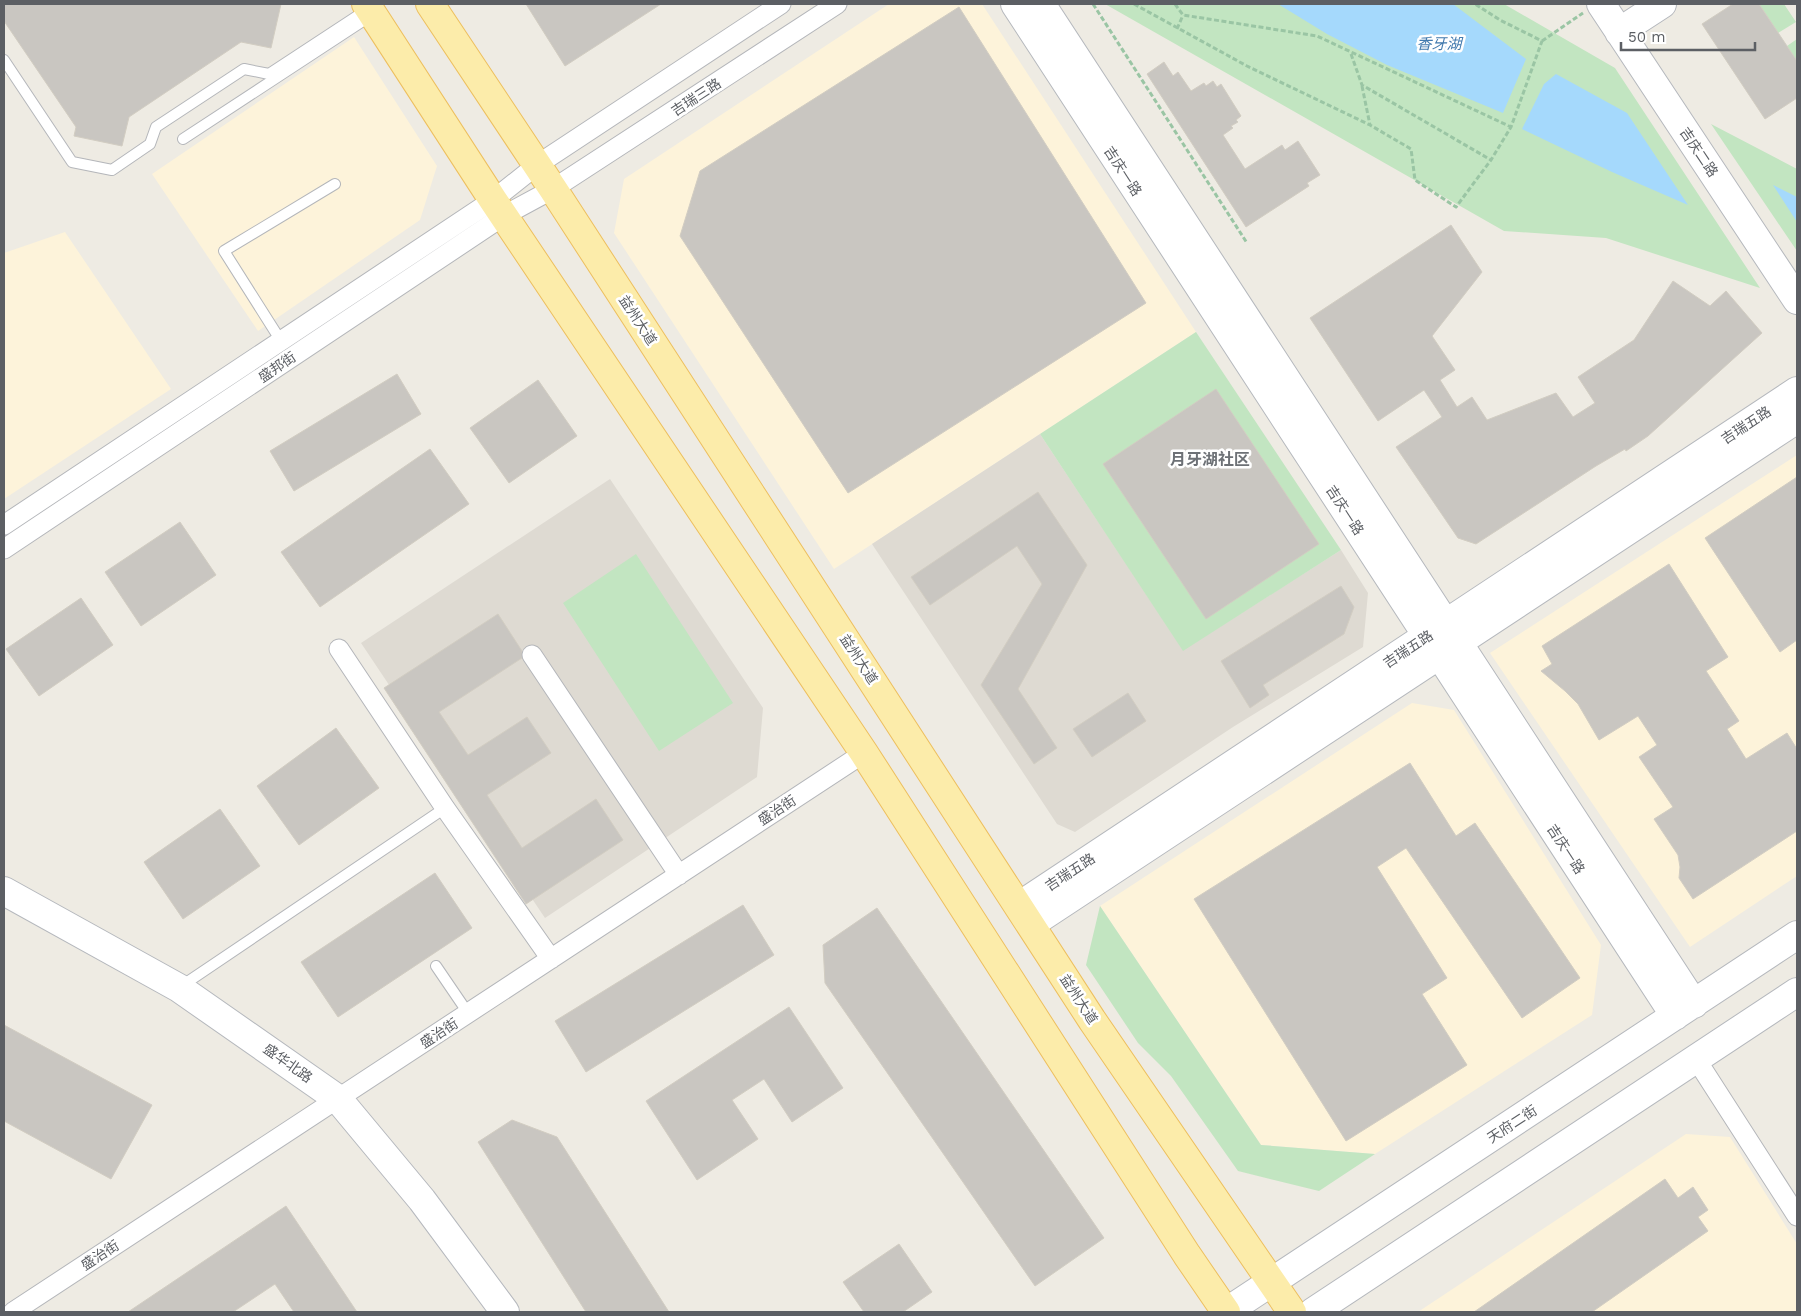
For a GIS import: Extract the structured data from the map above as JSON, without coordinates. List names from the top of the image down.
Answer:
{
  "streets": {
    "main road": ["益州大道"],
    "street": [
      "吉瑞三路",
      "吉庆二路",
      "吉庆一路",
      "盛邦街",
      "吉瑞五路",
      "盛治街",
      "盛华北路",
      "天府二街"
    ]
  },
  "crossings": [
    ["吉瑞三路", "益州大道"],
    ["吉瑞三路", "盛邦街"],
    ["吉庆一路", "吉瑞五路"],
    ["吉庆一路", "天府二街"],
    ["益州大道", "盛邦街"],
    ["益州大道", "吉瑞五路"],
    ["益州大道", "天府二街"],
    ["盛治街", "盛华北路"]
  ],
  "districts": ["月牙湖社区"],
  "water": ["香牙湖"],
  "scale_bar": "50 m"
}
